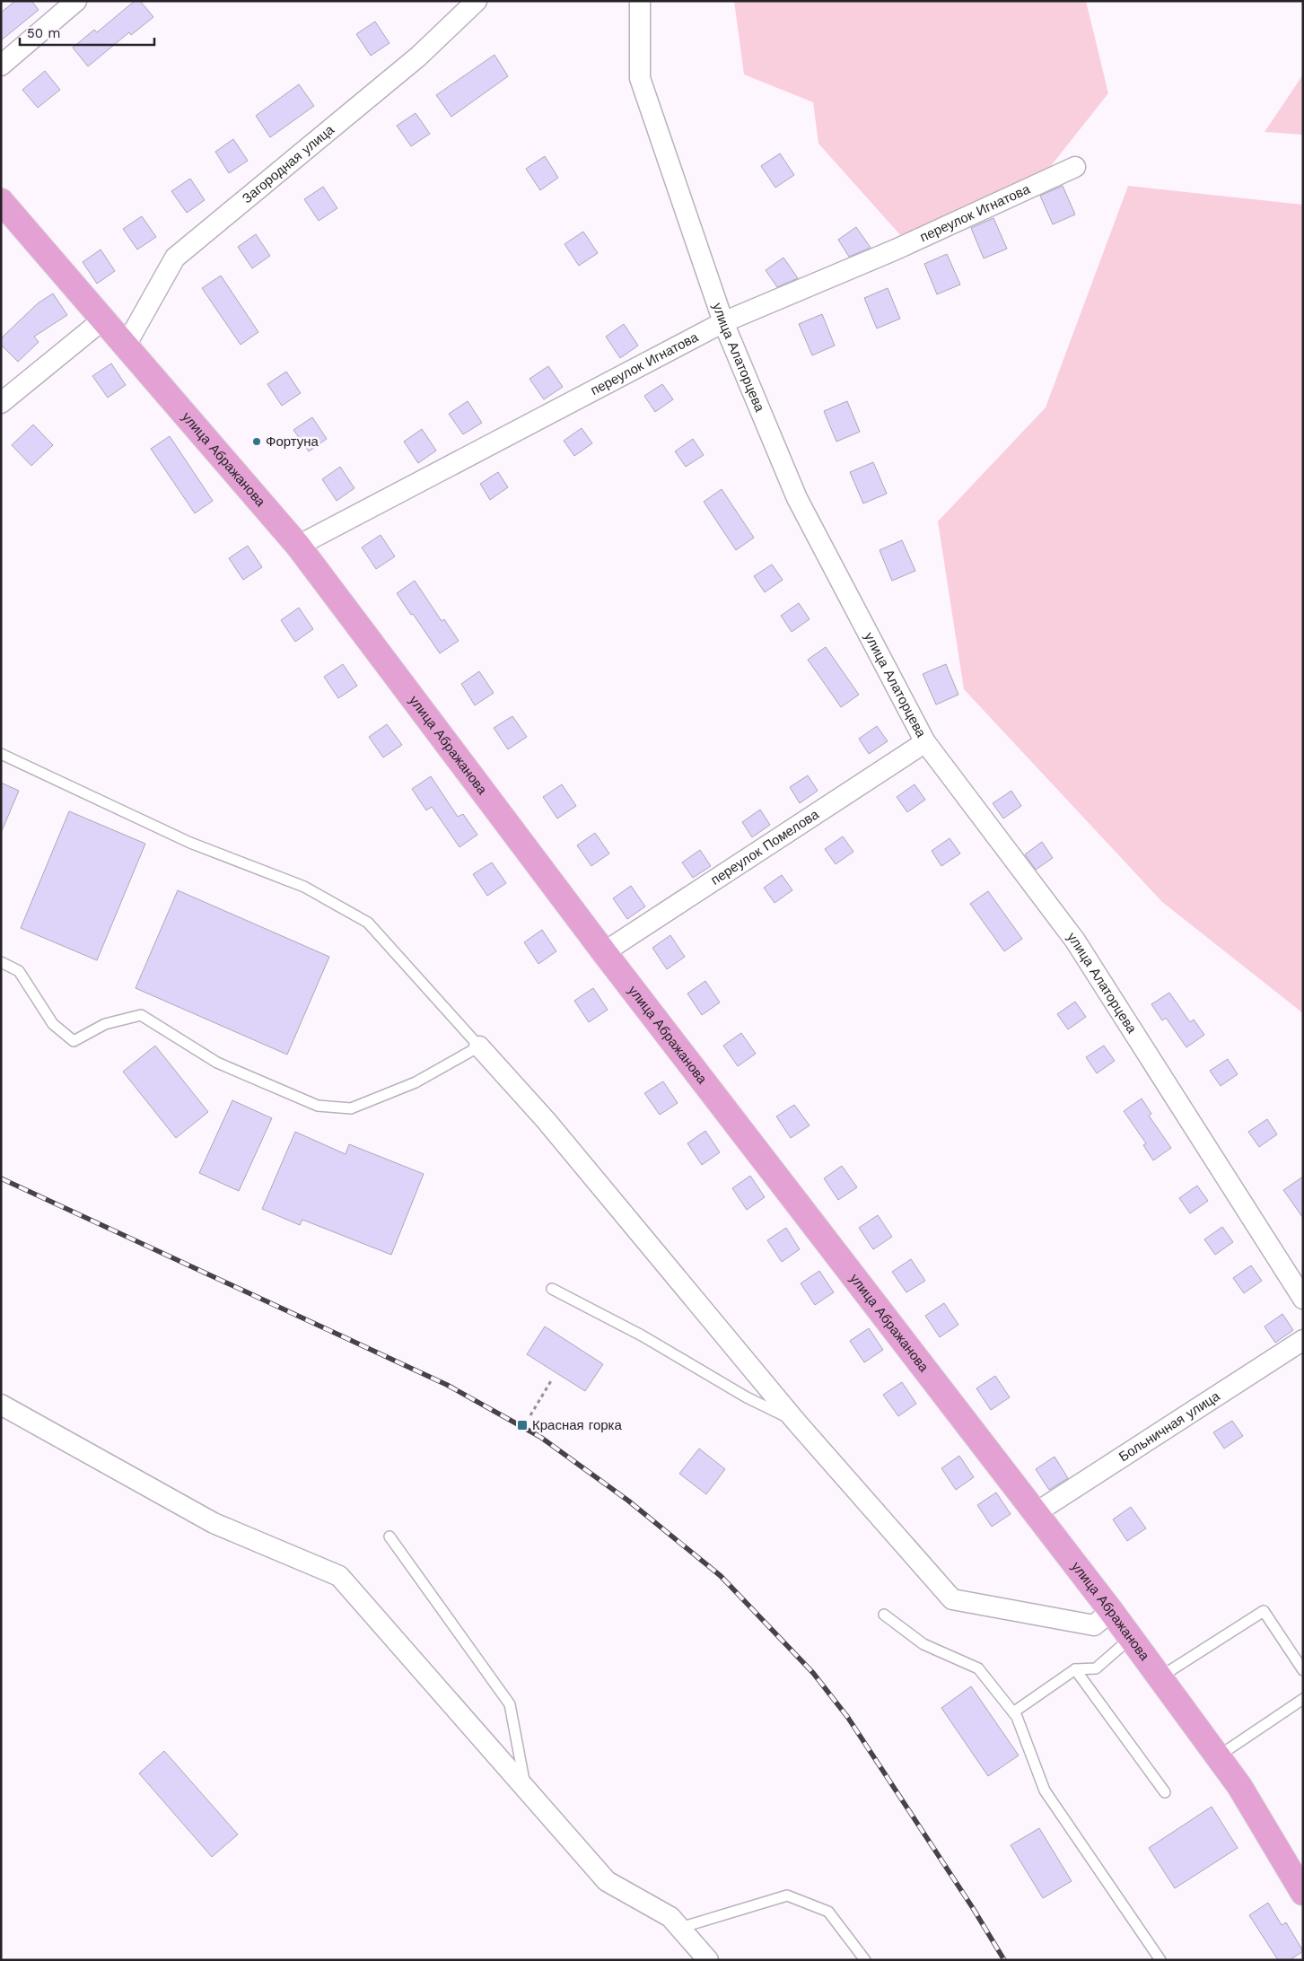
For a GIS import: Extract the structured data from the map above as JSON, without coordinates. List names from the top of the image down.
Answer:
{
  "streets": {
    "main road": ["улица Абражанова"],
    "street": [
      "Загородная улица",
      "переулок Игнатова",
      "улица Алаторцева",
      "переулок Помелова",
      "Больничная улица"
    ]
  },
  "crossings": [
    ["Загородная улица", "улица Абражанова"],
    ["переулок Игнатова", "улица Алаторцева"],
    ["переулок Игнатова", "улица Абражанова"],
    ["улица Алаторцева", "переулок Помелова"],
    ["улица Абражанова", "переулок Помелова"],
    ["улица Абражанова", "Больничная улица"]
  ],
  "places": {
    "other": ["Фортуна"],
    "transit": ["Красная горка"]
  },
  "scale_bar": "50 m"
}
